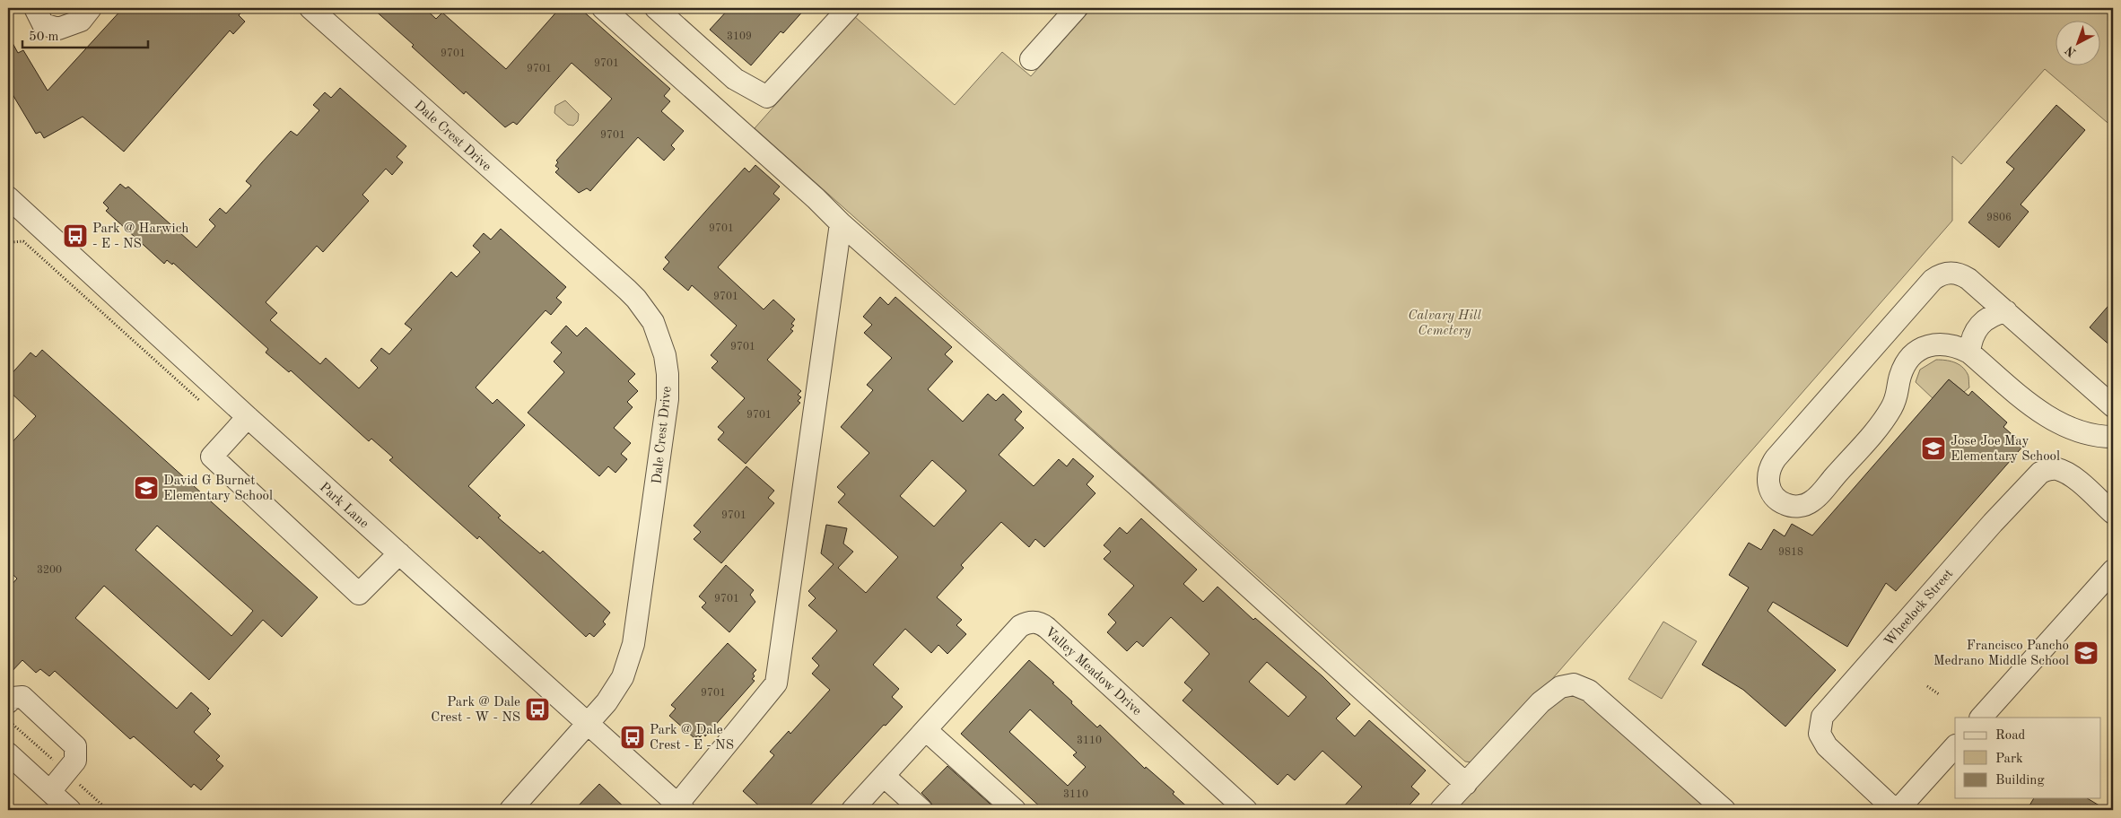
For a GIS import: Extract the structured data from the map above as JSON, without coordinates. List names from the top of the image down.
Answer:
{
  "streets": {
    "street": [
      "Dale Crest Drive",
      "Park Lane",
      "Wheelock Street",
      "Valley Meadow Drive"
    ]
  },
  "crossings": [
    ["Dale Crest Drive", "Park Lane"]
  ],
  "parks": ["Calvary Hill Cemetery"],
  "places": {
    "bus stop": ["Park @ Harwich - E - NS", "Park @ Dale Crest - W - NS", "Park @ Dale Crest - E - NS"],
    "school or university": ["Jose Joe May Elementary School", "David G Burnet Elementary School", "Francisco Pancho Medrano Middle School"]
  },
  "house_numbers": [
    "3109",
    "9701",
    "9701",
    "9701",
    "9701",
    "9806",
    "9701",
    "9701",
    "9701",
    "9701",
    "9701",
    "9818",
    "3200",
    "9701",
    "9701",
    "3110",
    "3110"
  ],
  "legend": ["Road", "Park", "Building"],
  "scale_bar": "50 m",
  "north": "bottom left"
}
